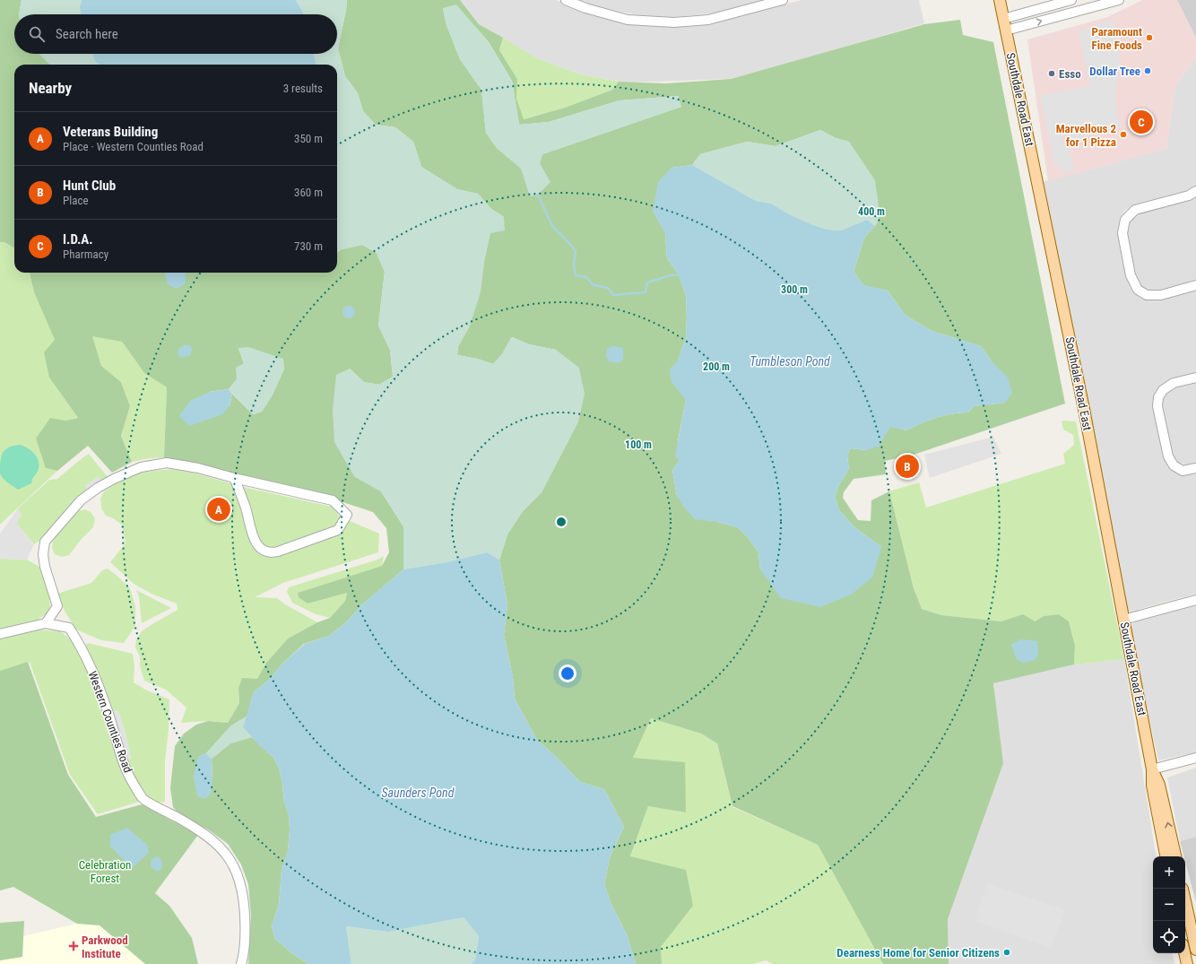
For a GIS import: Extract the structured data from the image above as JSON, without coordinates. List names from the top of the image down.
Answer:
{
  "streets": {
    "main road": ["Southdale Road East"],
    "street": ["Western Counties Road"]
  },
  "water": ["Tumbleson Pond", "Saunders Pond"],
  "parks": ["Celebration Forest"],
  "places": {
    "other": [
      "Paramount Fine Foods",
      "Dollar Tree",
      "Esso",
      "Marvellous 2 for 1 Pizza",
      "Dearness Home for Senior Citizens"
    ],
    "health": ["Parkwood Institute"]
  },
  "page": {
    "search": "Search here",
    "heading": ["Nearby", "3 results"],
    "pins": ["C", "B", "A"],
    "list": [
      {
        "mark": "A",
        "name": "Veterans Building",
        "note": "Place · Western Counties Road",
        "value": "350 m"
      },
      {
        "mark": "B",
        "name": "Hunt Club",
        "note": "Place",
        "value": "360 m"
      },
      {
        "mark": "C",
        "name": "I.D.A.",
        "note": "Pharmacy",
        "value": "730 m"
      }
    ],
    "map_buttons": ["+", "−"]
  },
  "rings": [
    "400 m",
    "300 m",
    "200 m",
    "100 m"
  ]
}
